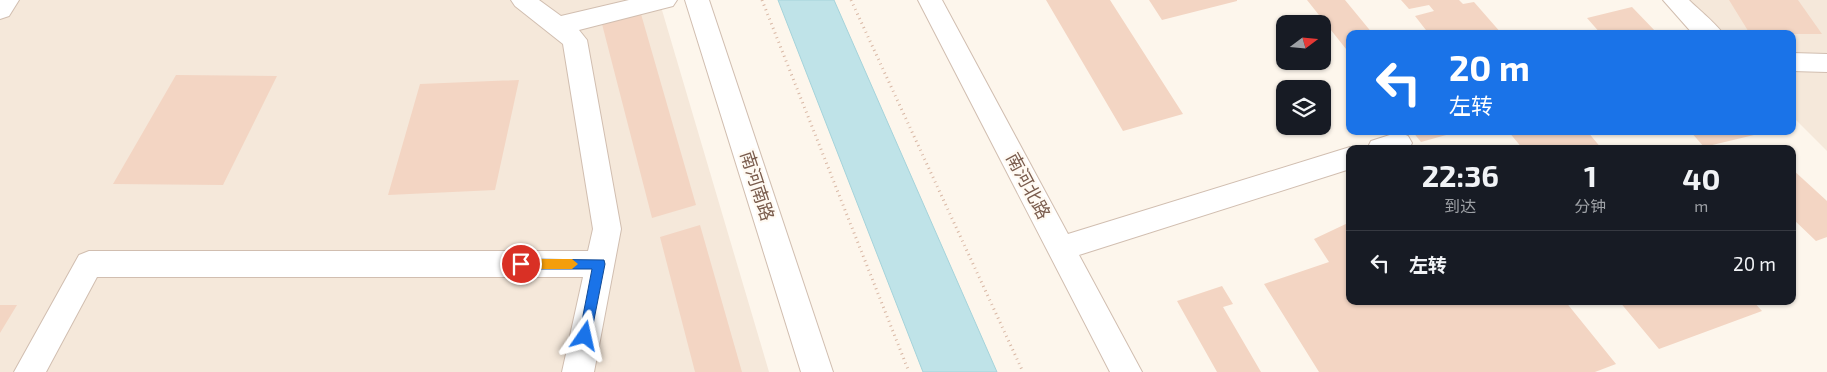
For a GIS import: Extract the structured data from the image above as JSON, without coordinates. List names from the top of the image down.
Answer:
{
  "streets": {
    "street": ["南河南路", "南河北路"]
  },
  "north": "right",
  "page": {
    "turn": ["20 m", "左转"],
    "eta": [
      "22:36",
      "到达",
      "1",
      "分钟",
      "40",
      "m"
    ],
    "list": [
      {
        "name": "左转",
        "value": "20 m"
      }
    ]
  }
}
